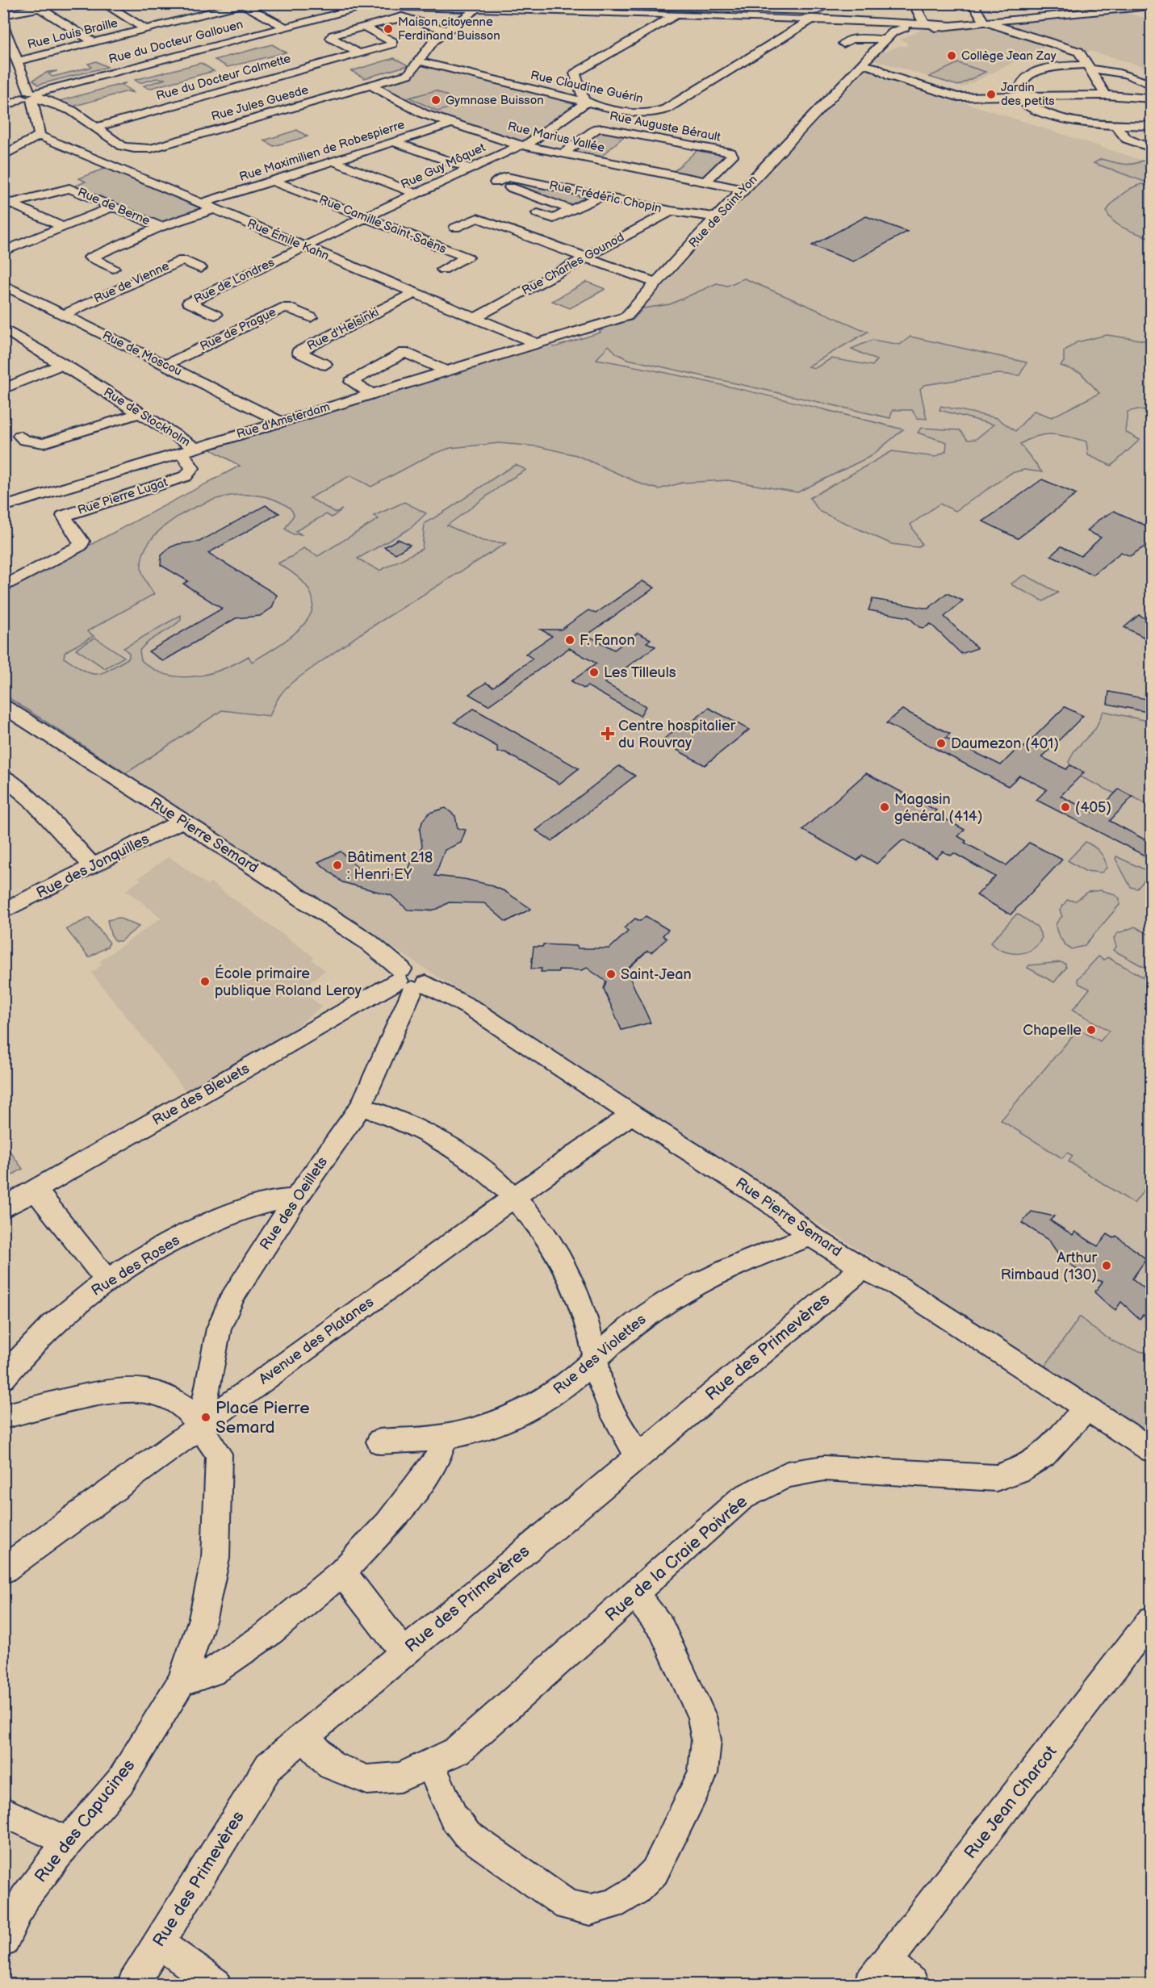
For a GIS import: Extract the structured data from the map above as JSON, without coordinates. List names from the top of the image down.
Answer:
{
  "streets": {
    "street": [
      "Rue Louis Braille",
      "Rue du Docteur Gallouen",
      "Rue du Docteur Calmette",
      "Rue Claudine Guérin",
      "Rue Jules Guesde",
      "Rue Auguste Bérault",
      "Rue Marius Vallée",
      "Rue Maximilien de Robespierre",
      "Rue Guy Môquet",
      "Rue Frédéric Chopin",
      "Rue de Berne",
      "Rue de Saint-Yon",
      "Rue Camille Saint-Saëns",
      "Rue Émile Kahn",
      "Rue Charles Gounod",
      "Rue de Londres",
      "Rue de Vienne",
      "Rue de Prague",
      "Rue d'Helsinki",
      "Rue de Moscou",
      "Rue de Stockholm",
      "Rue d'Amsterdam",
      "Rue Pierre Lugat",
      "Rue Pierre Semard",
      "Rue des Jonquilles",
      "Rue des Bleuets",
      "Rue des Oeillets",
      "Rue des Roses",
      "Avenue des Platanes",
      "Rue des Primevères",
      "Rue des Violettes",
      "Rue de la Craie Poivrée",
      "Rue Jean Charcot",
      "Rue des Capucines"
    ]
  },
  "crossings": [
    ["Rue du Docteur Gallouen", "Rue Jules Guesde"],
    ["Rue du Docteur Calmette", "Rue Jules Guesde"],
    ["Rue Claudine Guérin", "Rue Jules Guesde"],
    ["Rue Claudine Guérin", "Rue Guy Môquet"],
    ["Rue Jules Guesde", "Rue Marius Vallée"],
    ["Rue Auguste Bérault", "Rue Marius Vallée"],
    ["Rue Marius Vallée", "Rue Maximilien de Robespierre"],
    ["Rue Marius Vallée", "Rue Guy Môquet"],
    ["Rue Marius Vallée", "Rue de Saint-Yon"],
    ["Rue Maximilien de Robespierre", "Rue Camille Saint-Saëns"],
    ["Rue Maximilien de Robespierre", "Rue Émile Kahn"],
    ["Rue Guy Môquet", "Rue Camille Saint-Saëns"],
    ["Rue Guy Môquet", "Rue Émile Kahn"],
    ["Rue Guy Môquet", "Rue de Londres"],
    ["Rue Frédéric Chopin", "Rue de Saint-Yon"],
    ["Rue Frédéric Chopin", "Rue Charles Gounod"],
    ["Rue de Saint-Yon", "Rue Émile Kahn"],
    ["Rue de Saint-Yon", "Rue d'Amsterdam"],
    ["Rue Émile Kahn", "Rue Charles Gounod"],
    ["Rue Émile Kahn", "Rue de Londres"],
    ["Rue Émile Kahn", "Rue d'Helsinki"],
    ["Rue Émile Kahn", "Rue d'Amsterdam"],
    ["Rue de Vienne", "Rue de Moscou"],
    ["Rue de Prague", "Rue de Moscou"],
    ["Rue de Moscou", "Rue d'Amsterdam"],
    ["Rue de Stockholm", "Rue d'Amsterdam"],
    ["Rue de Stockholm", "Rue Pierre Lugat"],
    ["Rue d'Amsterdam", "Rue Pierre Lugat"],
    ["Rue Pierre Semard", "Rue des Jonquilles"],
    ["Rue Pierre Semard", "Rue des Bleuets"],
    ["Rue Pierre Semard", "Rue des Oeillets"],
    ["Rue Pierre Semard", "Avenue des Platanes"],
    ["Rue Pierre Semard", "Rue des Primevères"],
    ["Rue Pierre Semard", "Rue des Violettes"],
    ["Rue Pierre Semard", "Rue de la Craie Poivrée"],
    ["Rue des Bleuets", "Rue des Oeillets"],
    ["Rue des Oeillets", "Rue des Roses"],
    ["Rue des Oeillets", "Avenue des Platanes"],
    ["Rue des Oeillets", "Rue des Capucines"],
    ["Avenue des Platanes", "Rue des Capucines"],
    ["Rue des Primevères", "Rue de la Craie Poivrée"]
  ],
  "places": {
    "other": [
      "Maison citoyenne Ferdinand Buisson",
      "Collège Jean Zay",
      "Jardin des petits",
      "Gymnase Buisson",
      "F. Fanon",
      "Les Tilleuls",
      "Daumezon (401)",
      "Magasin général (414)",
      "(405)",
      "Bâtiment 218 : Henri EY",
      "Saint-Jean",
      "École primaire publique Roland Leroy",
      "Chapelle",
      "Arthur Rimbaud (130)",
      "Place Pierre Semard"
    ],
    "health": ["Centre hospitalier du Rouvray"]
  }
}
